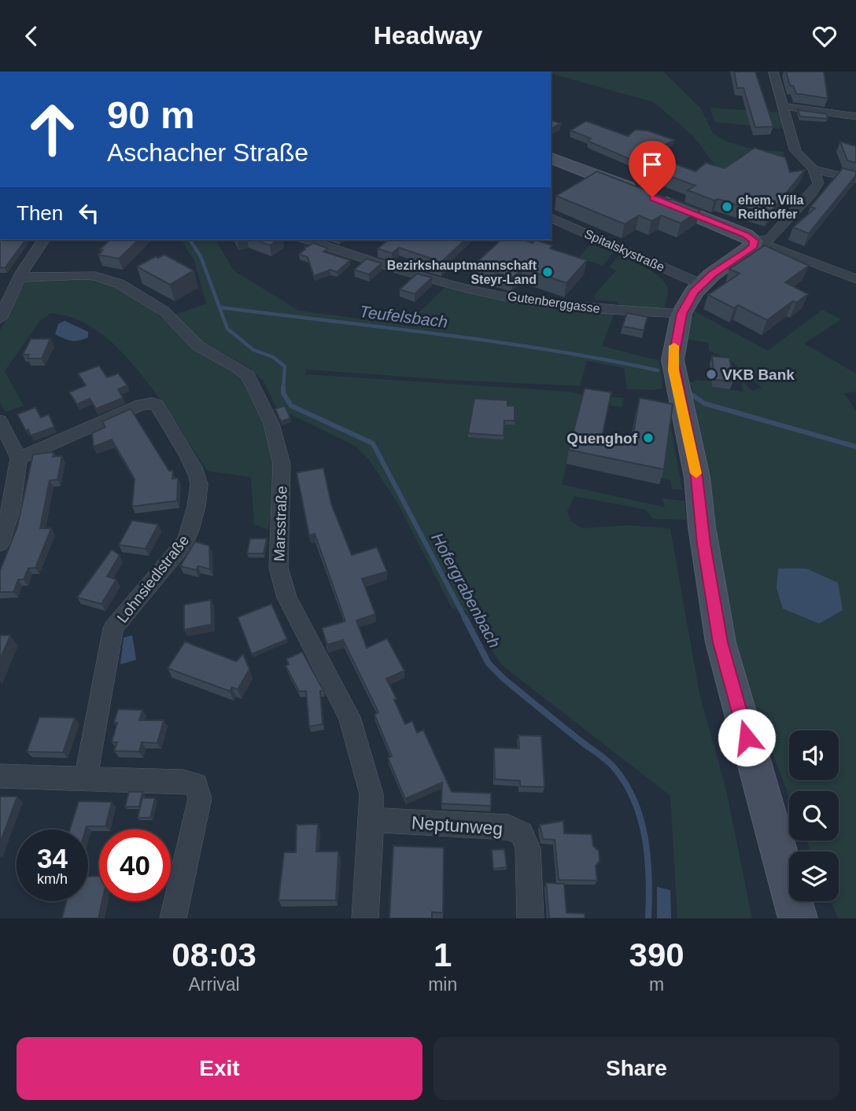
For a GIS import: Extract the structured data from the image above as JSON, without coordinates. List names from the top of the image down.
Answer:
{
  "streets": {
    "street": [
      "Spitalskystraße",
      "Gutenberggasse",
      "Marsstraße",
      "Lohnsiedlstraße",
      "Neptunweg"
    ]
  },
  "crossings": [
    ["Marsstraße", "Neptunweg"]
  ],
  "water": ["Teufelsbach", "Hofergrabenbach"],
  "places": [
    "ehem. Villa Reithoffer",
    "Bezirkshauptmannschaft Steyr-Land",
    "VKB Bank",
    "Quenghof"
  ],
  "page": {
    "header": "Headway",
    "turn": ["90 m", "Aschacher Straße"],
    "then": "Then",
    "speed": "34 km/h",
    "limit": "40",
    "eta": [
      "08:03",
      "Arrival",
      "1",
      "min",
      "390",
      "m"
    ],
    "buttons": ["Exit", "Share"]
  }
}
